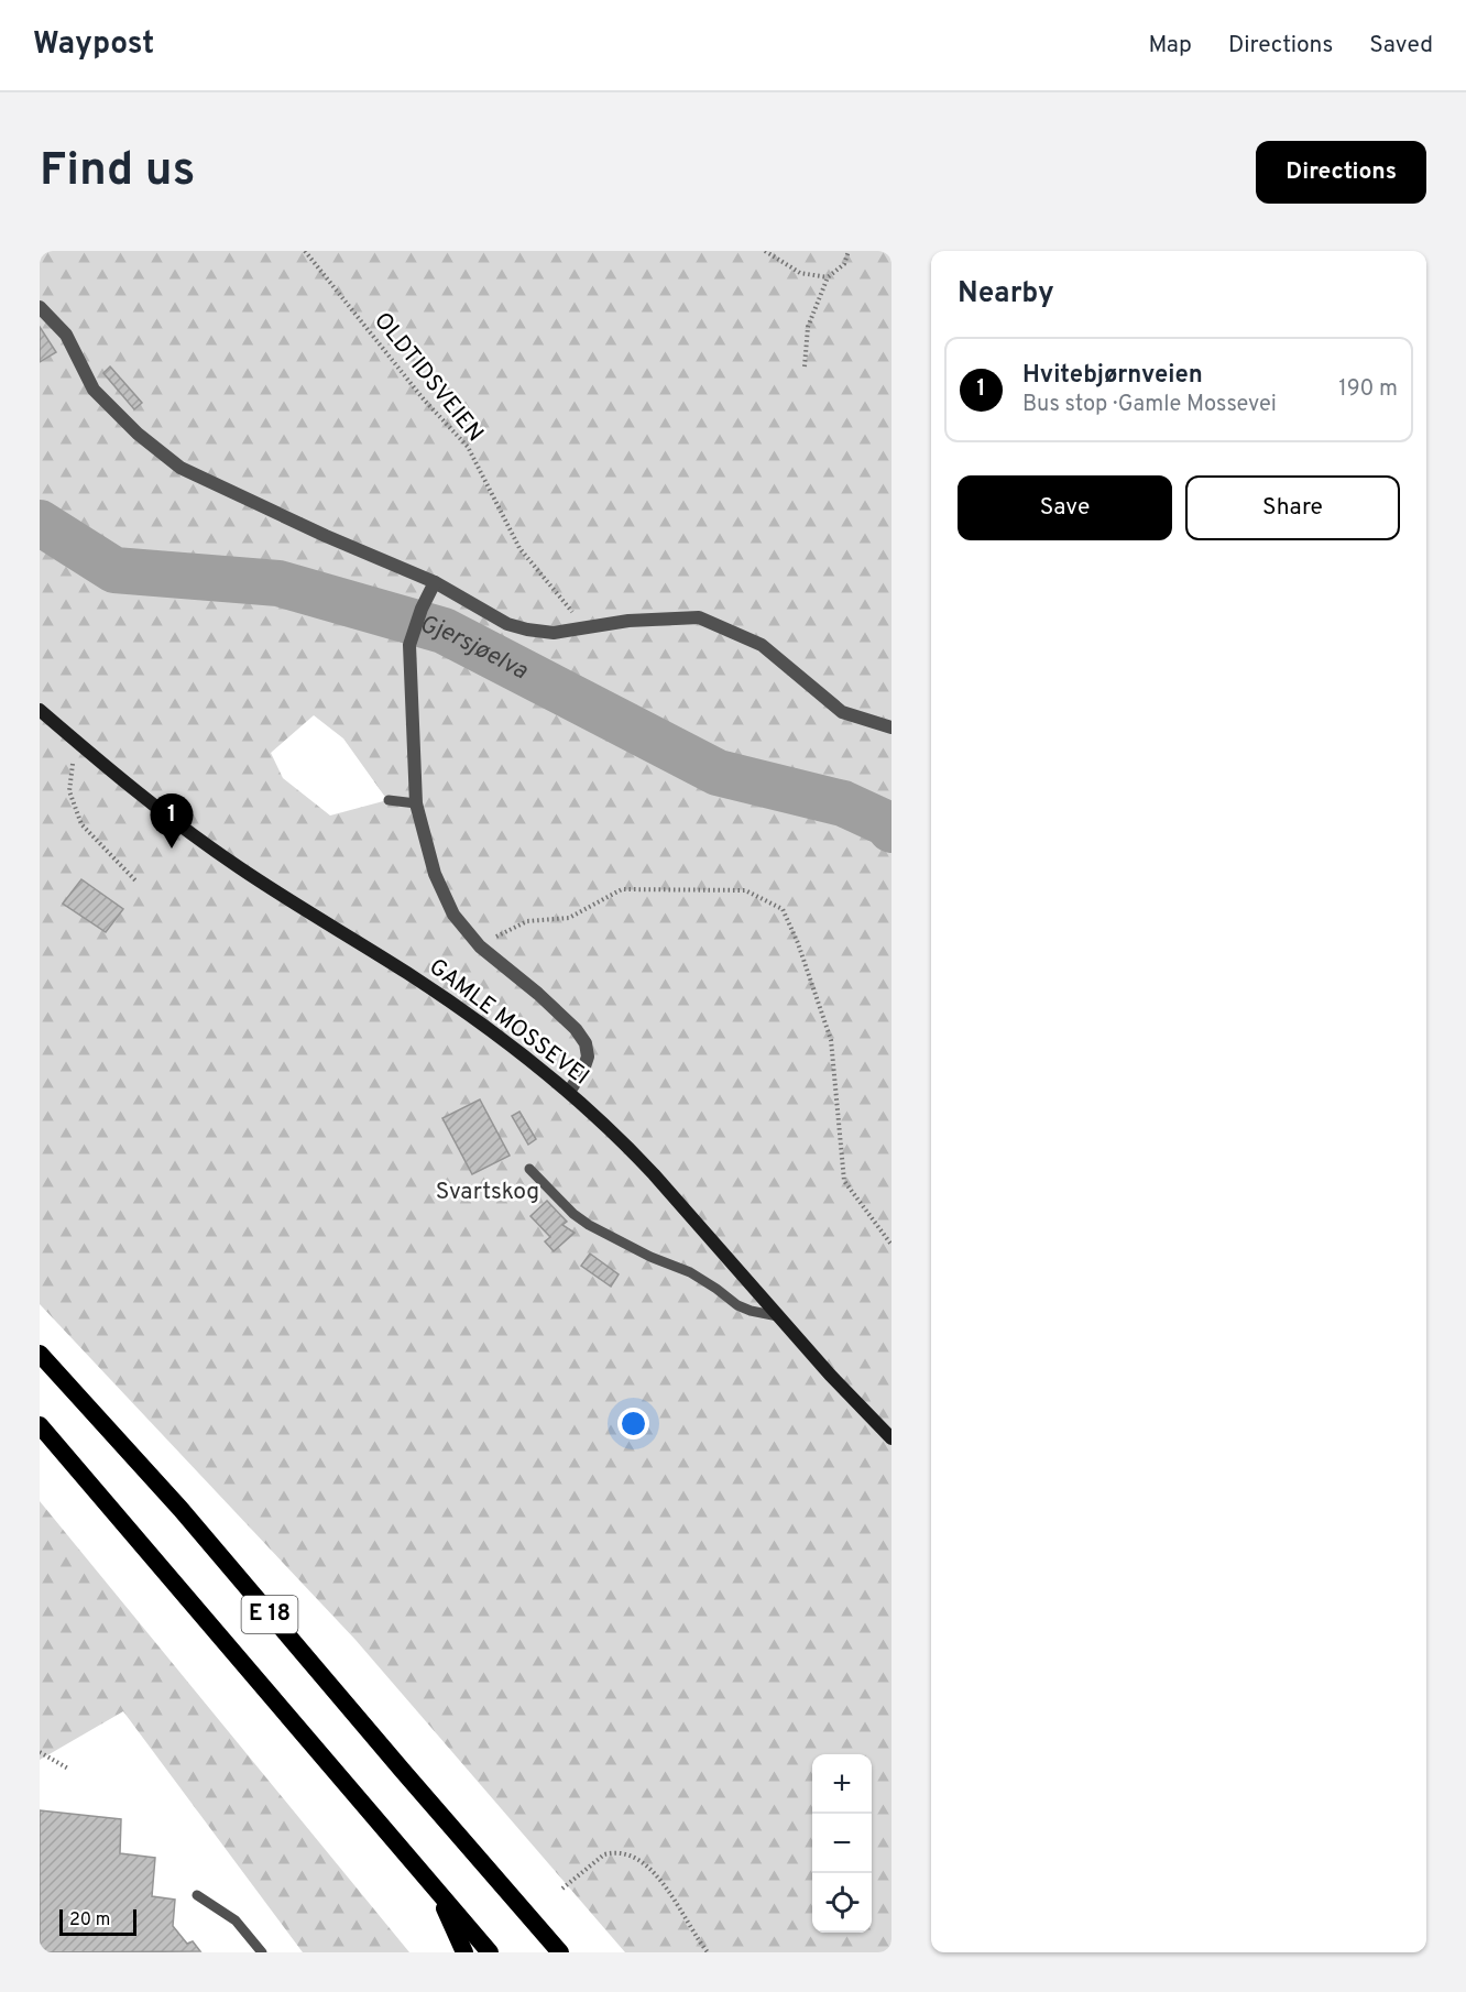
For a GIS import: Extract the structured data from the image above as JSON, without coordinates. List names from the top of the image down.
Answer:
{
  "streets": {
    "highway": ["E 18"],
    "main road": ["GAMLE MOSSEVEI"],
    "path": ["OLDTIDSVEIEN"]
  },
  "water": ["Gjersjøelva"],
  "parks": ["Svartskog"],
  "scale_bar": "20 m",
  "page": {
    "header": "Waypost",
    "nav": ["Map", "Directions", "Saved"],
    "buttons": [
      "Directions",
      ["Save", "Share"]
    ],
    "title": "Find us",
    "heading": "Nearby",
    "list": [
      {
        "mark": "1",
        "name": "Hvitebjørnveien",
        "note": "Bus stop · Gamle Mossevei",
        "value": "190 m"
      }
    ],
    "pins": "1",
    "map_buttons": ["+", "−"],
    "scale": "20 m"
  }
}
